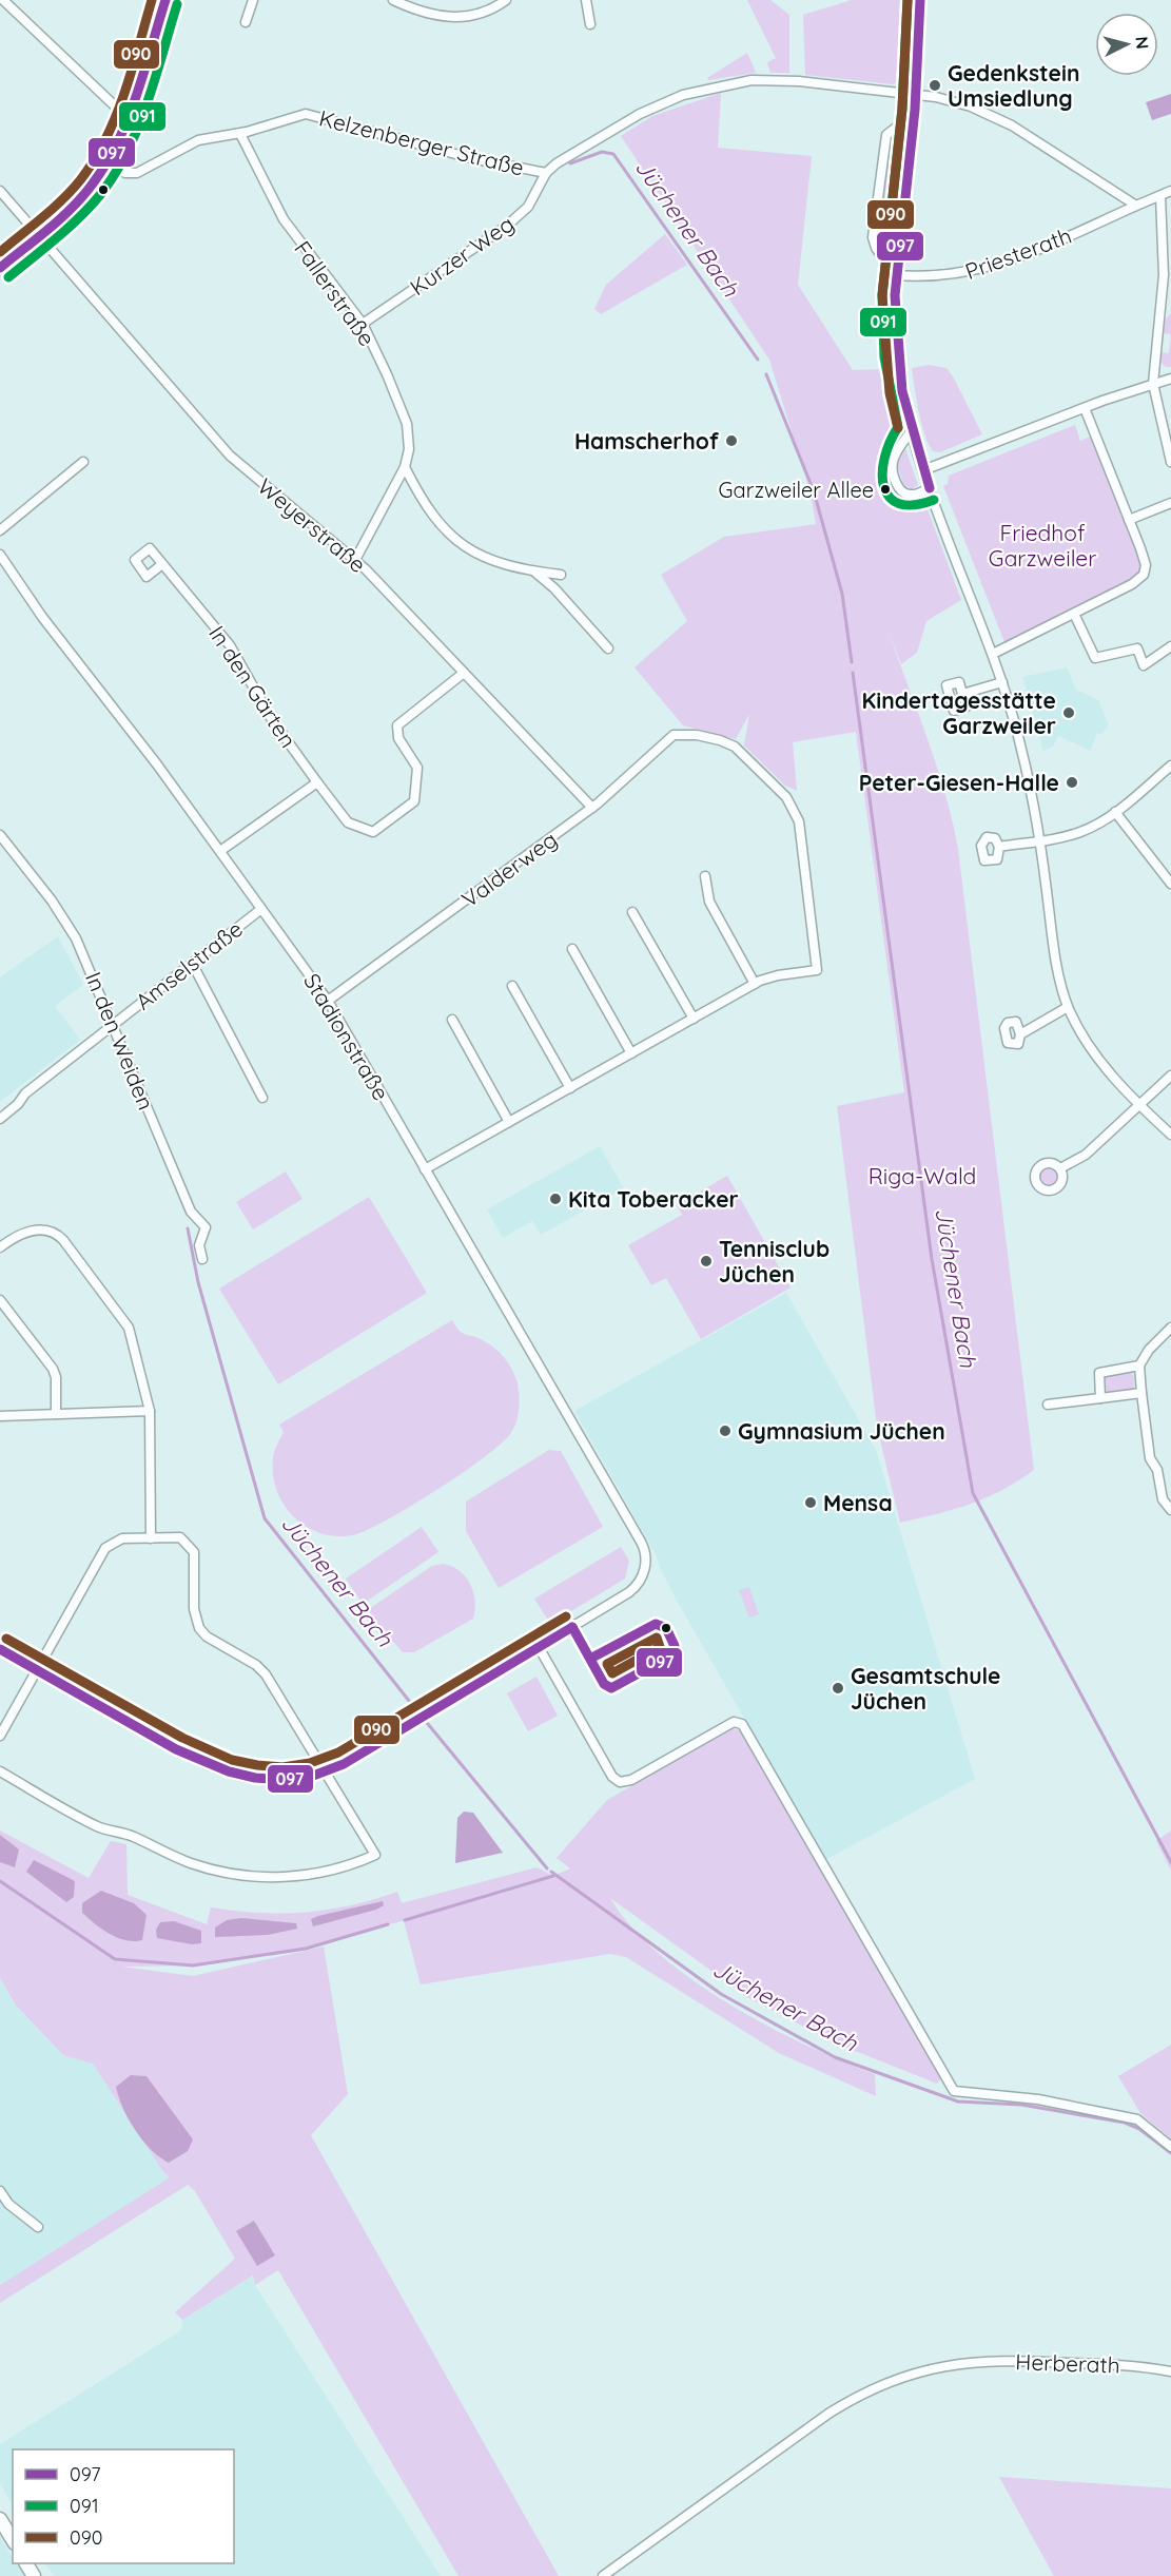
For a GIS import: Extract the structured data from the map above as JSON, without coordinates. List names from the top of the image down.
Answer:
{
  "streets": {
    "street": [
      "Kelzenberger Straße",
      "Priesterath",
      "Kurzer Weg",
      "Fallerstraße",
      "Weyerstraße",
      "In den Gärten",
      "Valderweg",
      "Amselstraße",
      "Stadionstraße",
      "In den Weiden",
      "Herberath"
    ]
  },
  "crossings": [
    ["Kelzenberger Straße", "Kurzer Weg"],
    ["Kelzenberger Straße", "Fallerstraße"],
    ["Kurzer Weg", "Fallerstraße"],
    ["Fallerstraße", "Weyerstraße"],
    ["Weyerstraße", "In den Gärten"],
    ["Weyerstraße", "Valderweg"],
    ["Valderweg", "Stadionstraße"],
    ["Amselstraße", "Stadionstraße"],
    ["Amselstraße", "In den Weiden"]
  ],
  "water": ["Jüchener Bach"],
  "parks": ["Friedhof Garzweiler", "Riga-Wald"],
  "places": [
    "Gedenkstein Umsiedlung",
    "Hamscherhof",
    "Garzweiler Allee",
    "Kindertagesstätte Garzweiler",
    "Peter-Giesen-Halle",
    "Kita Toberacker",
    "Tennisclub Jüchen",
    "Gymnasium Jüchen",
    "Mensa",
    "Gesamtschule Jüchen"
  ],
  "lines": ["transit line 097", "transit line 091", "transit line 090"],
  "legend": ["097", "091", "090"],
  "north": "right"
}
